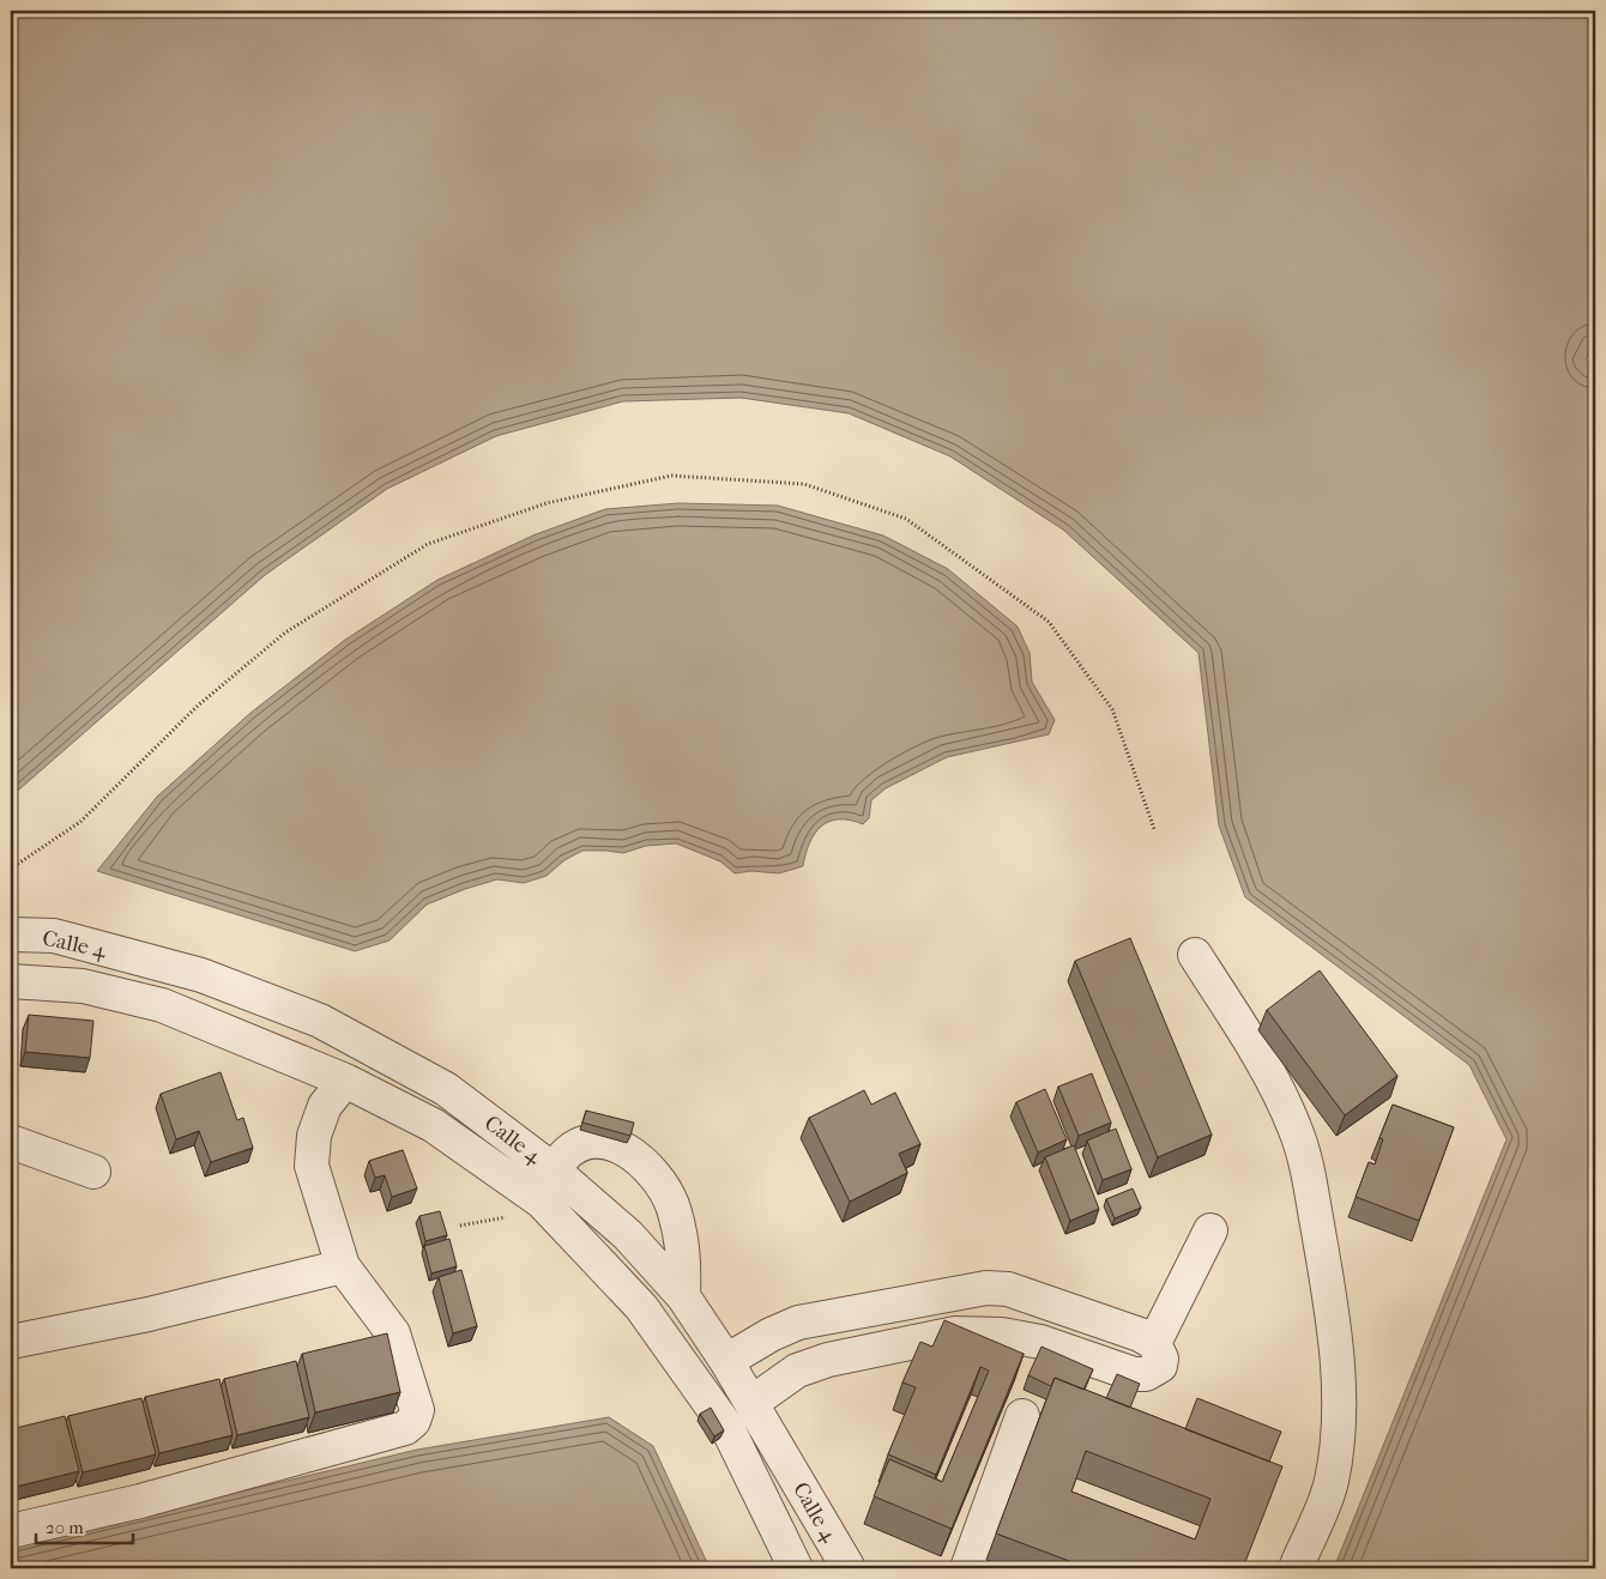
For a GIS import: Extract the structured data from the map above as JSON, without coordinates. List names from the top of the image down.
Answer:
{
  "streets": {
    "lane": ["Calle 4"]
  },
  "scale_bar": "20 m"
}
